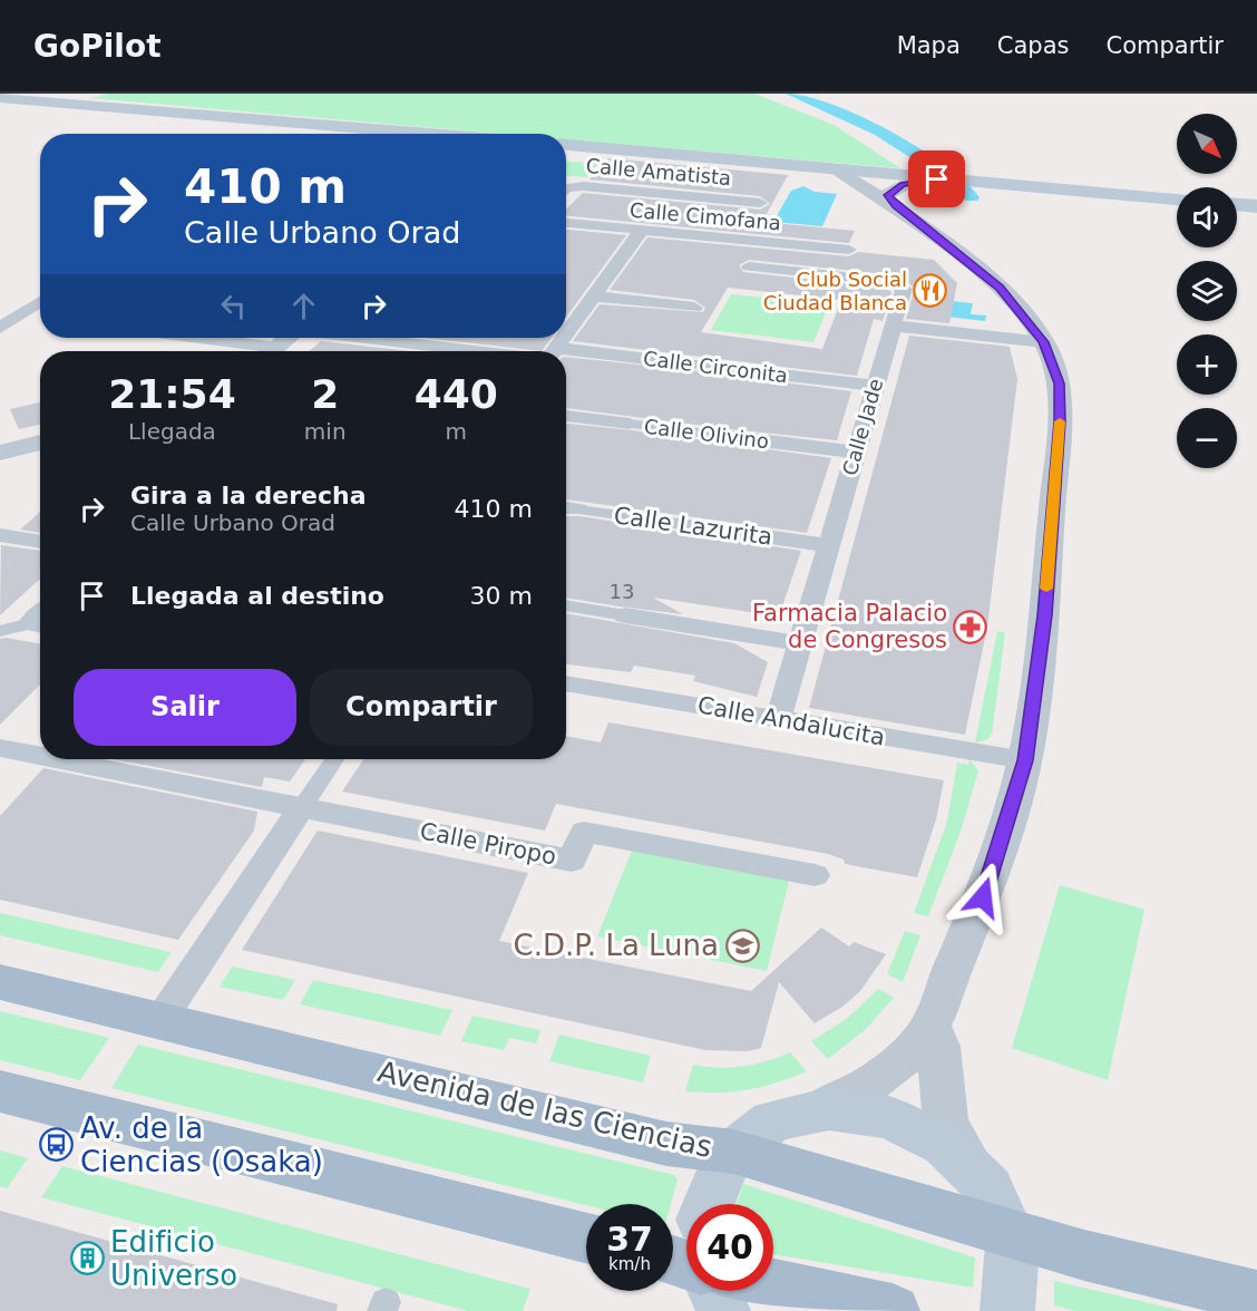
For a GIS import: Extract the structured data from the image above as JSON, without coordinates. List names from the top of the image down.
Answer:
{
  "streets": {
    "main road": ["Avenida de las Ciencias"],
    "street": [
      "Calle Amatista",
      "Calle Cimofana",
      "Calle Circonita",
      "Calle Jade",
      "Calle Olivino",
      "Calle Lazurita",
      "Calle Andalucita",
      "Calle Piropo"
    ]
  },
  "crossings": [
    ["Calle Circonita", "Calle Jade"],
    ["Calle Jade", "Calle Olivino"],
    ["Calle Jade", "Calle Lazurita"],
    ["Calle Jade", "Calle Andalucita"]
  ],
  "places": {
    "restaurant": ["Club Social Ciudad Blanca"],
    "pharmacy": ["Farmacia Palacio de Congresos"],
    "school or university": ["C.D.P. La Luna"],
    "bus stop": ["Av. de la Ciencias (Osaka)"],
    "building": ["Edificio Universo"]
  },
  "house_numbers": ["13"],
  "north": "bottom right",
  "page": {
    "header": "GoPilot",
    "nav": ["Mapa", "Capas", "Compartir"],
    "map_buttons": ["+", "−"],
    "turn": ["410 m", "Calle Urbano Orad"],
    "eta": [
      "21:54",
      "Llegada",
      "2",
      "min",
      "440",
      "m"
    ],
    "list": [
      {
        "name": "Gira a la derecha",
        "note": "Calle Urbano Orad",
        "value": "410 m"
      },
      {
        "name": "Llegada al destino",
        "value": "30 m"
      }
    ],
    "buttons": ["Salir", "Compartir"],
    "speed": "37 km/h",
    "limit": "40"
  }
}
